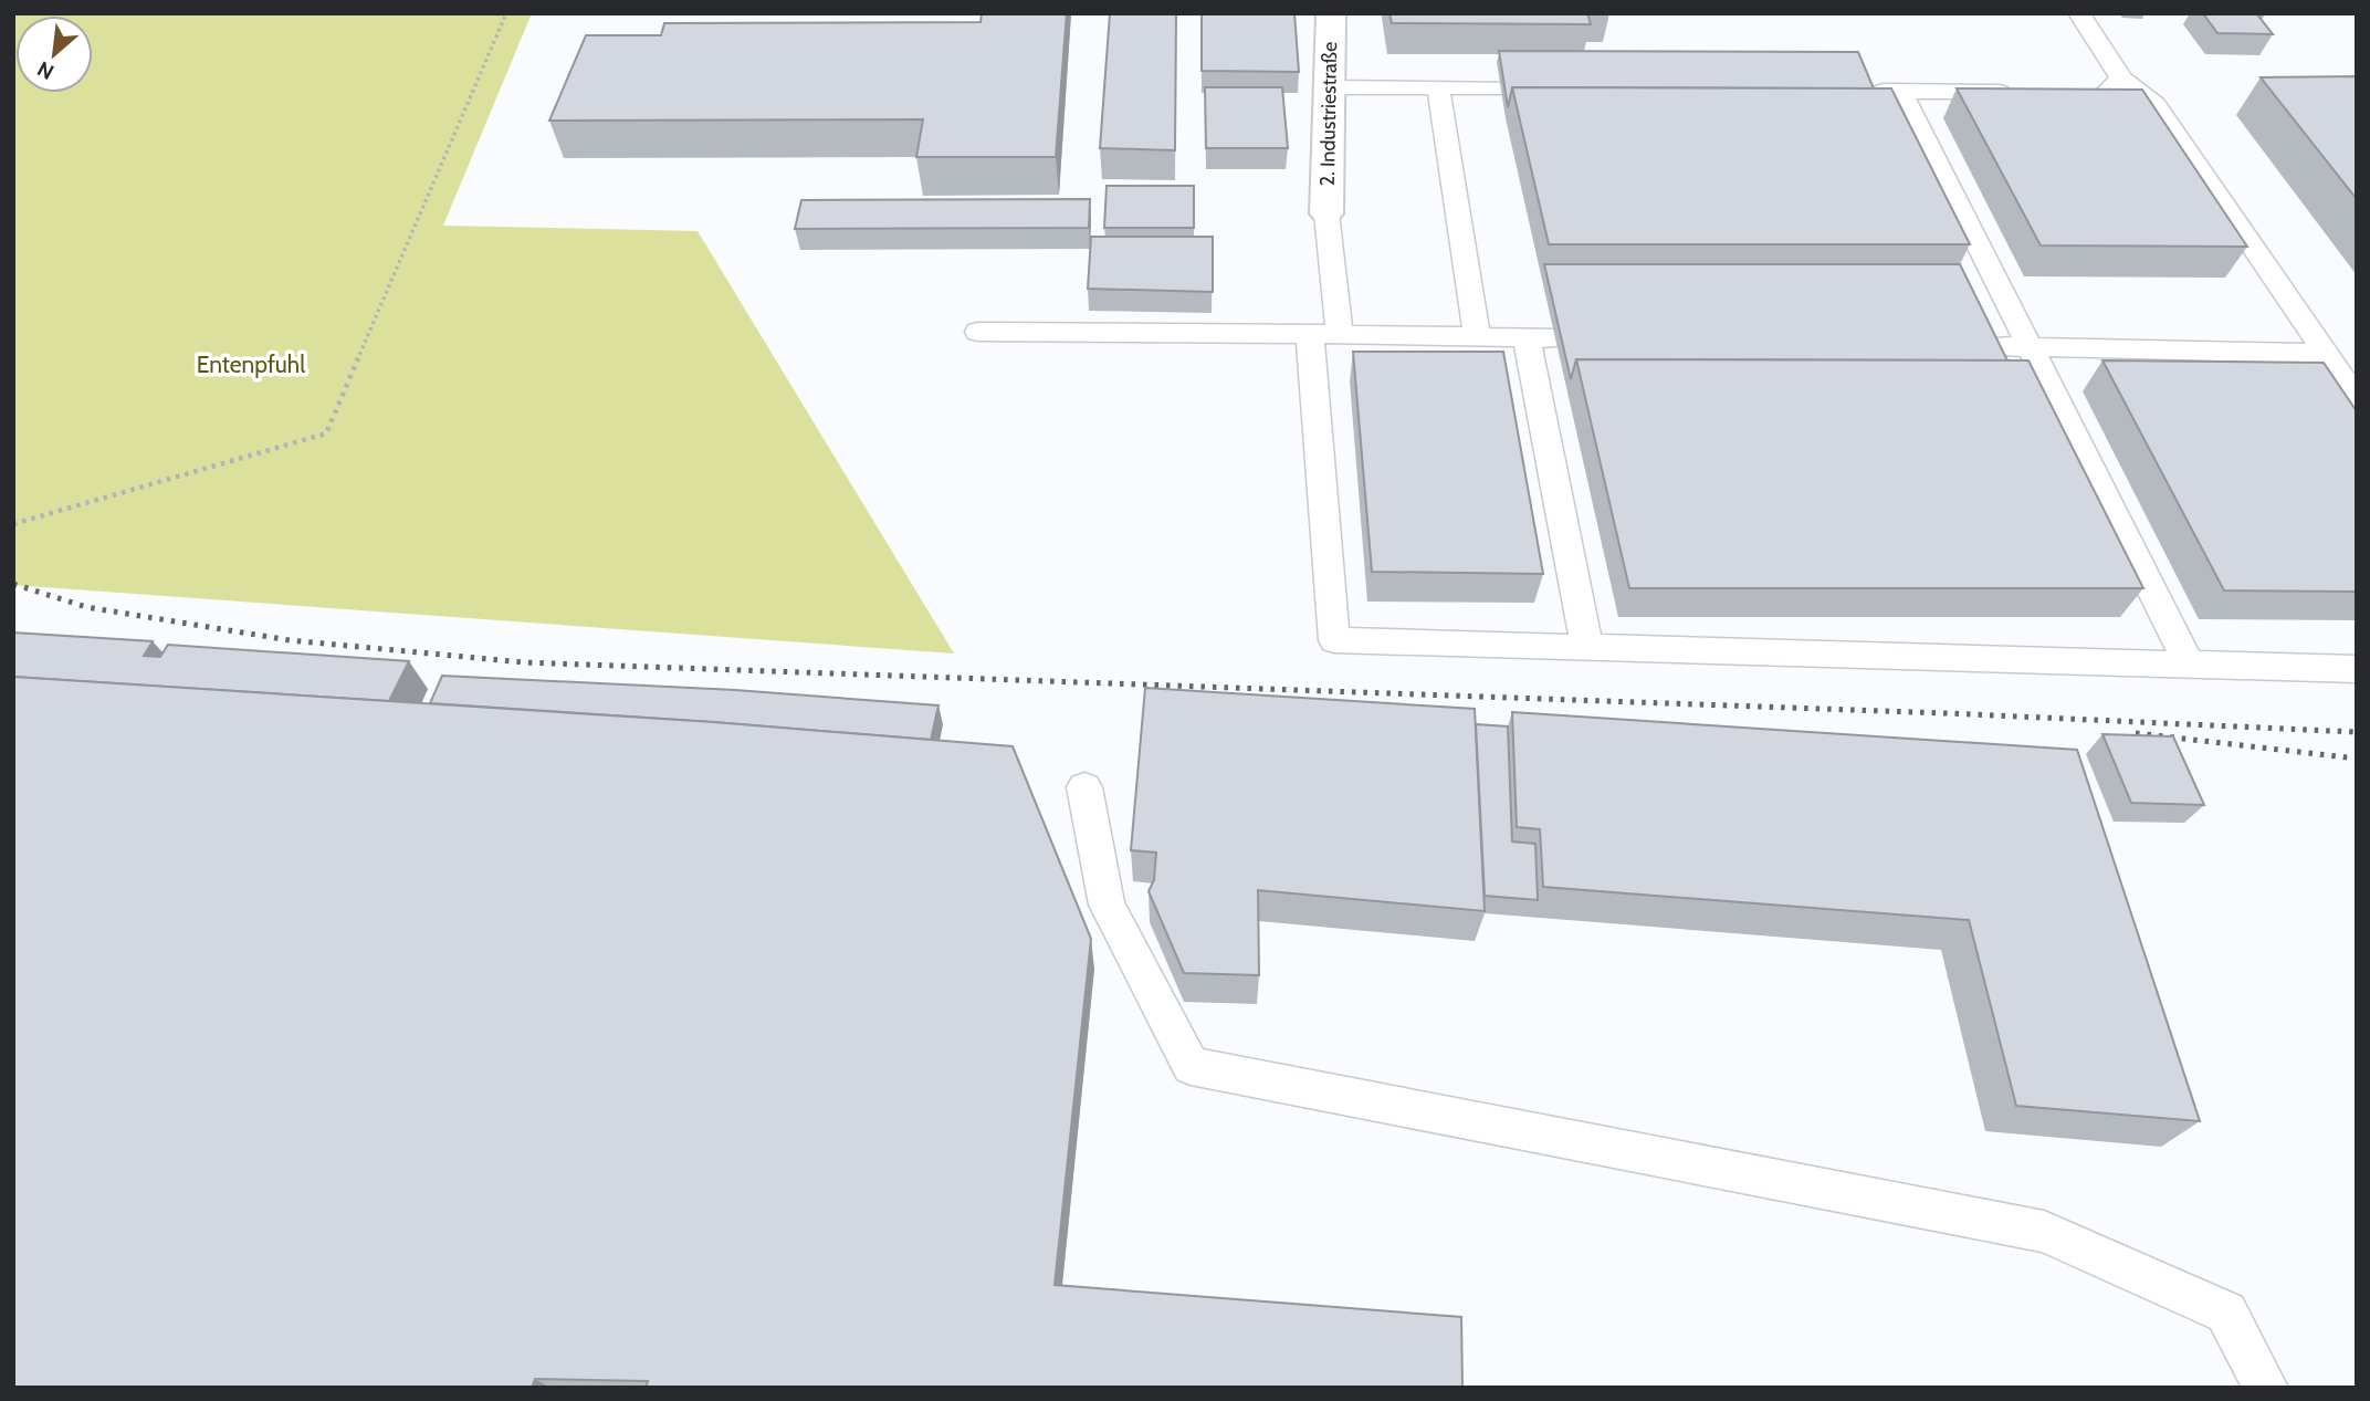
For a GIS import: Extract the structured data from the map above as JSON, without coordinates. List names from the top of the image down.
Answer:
{
  "streets": {
    "street": ["2. Industriestraße"]
  },
  "parks": ["Entenpfuhl"],
  "north": "bottom left"
}
